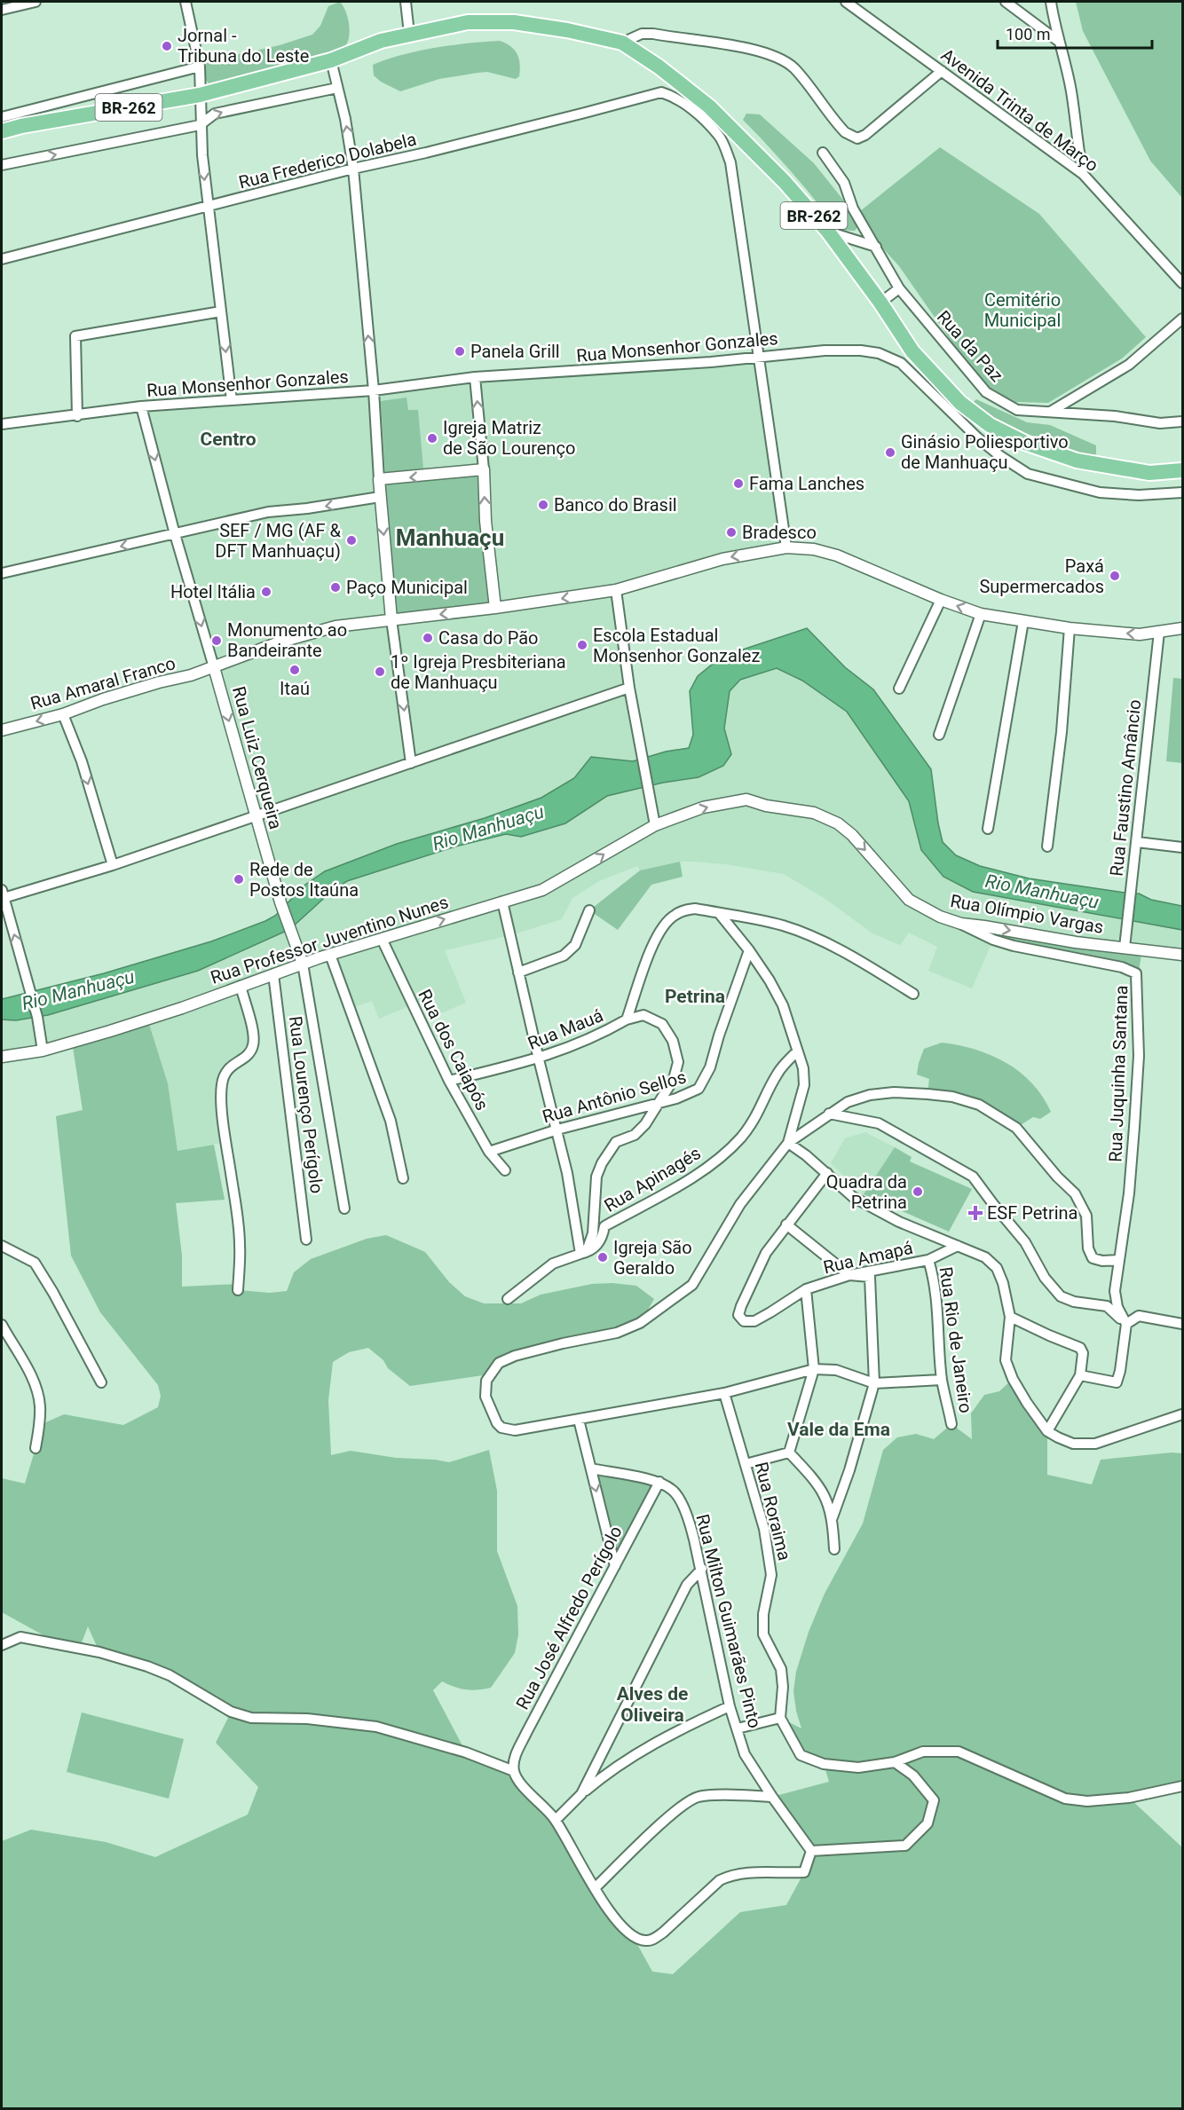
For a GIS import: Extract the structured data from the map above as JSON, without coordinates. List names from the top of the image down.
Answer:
{
  "streets": {
    "highway": ["BR-262"],
    "street": [
      "Avenida Trinta de Março",
      "Rua Frederico Dolabela",
      "Rua da Paz",
      "Rua Monsenhor Gonzales",
      "Rua Amaral Franco",
      "Rua Luiz Cerqueira",
      "Rua Faustino Amâncio",
      "Rua Olímpio Vargas",
      "Rua Professor Juventino Nunes",
      "Rua Mauá",
      "Rua dos Caiapós",
      "Rua Juquinha Santana",
      "Rua Antônio Sellos",
      "Rua Lourenço Perígolo",
      "Rua Apinagés",
      "Rua Amapá",
      "Rua Rio de Janeiro",
      "Rua Roraima",
      "Rua José Alfredo Perígolo",
      "Rua Milton Guimarães Pinto"
    ]
  },
  "crossings": [
    ["Rua Frederico Dolabela", "Rua Monsenhor Gonzales"],
    ["Rua Monsenhor Gonzales", "Rua Luiz Cerqueira"],
    ["Rua Amaral Franco", "Rua Luiz Cerqueira"],
    ["Rua Amaral Franco", "Rua Faustino Amâncio"],
    ["Rua Luiz Cerqueira", "Rua Professor Juventino Nunes"],
    ["Rua Faustino Amâncio", "Rua Olímpio Vargas"],
    ["Rua Olímpio Vargas", "Rua Professor Juventino Nunes"],
    ["Rua Olímpio Vargas", "Rua Juquinha Santana"],
    ["Rua Professor Juventino Nunes", "Rua dos Caiapós"],
    ["Rua Professor Juventino Nunes", "Rua Lourenço Perígolo"],
    ["Rua Mauá", "Rua dos Caiapós"],
    ["Rua dos Caiapós", "Rua Antônio Sellos"],
    ["Rua Amapá", "Rua Rio de Janeiro"],
    ["Rua José Alfredo Perígolo", "Rua Milton Guimarães Pinto"]
  ],
  "one_way": [
    "Rua Amaral Franco",
    "Rua Luiz Cerqueira",
    "Rua Olímpio Vargas",
    "Rua Professor Juventino Nunes"
  ],
  "districts": [
    "Centro",
    "Manhuaçu",
    "Petrina",
    "Vale da Ema",
    "Alves de Oliveira"
  ],
  "water": ["Rio Manhuaçu"],
  "parks": ["Cemitério Municipal"],
  "places": {
    "other": [
      "Jornal - Tribuna do Leste",
      "Panela Grill",
      "Igreja Matriz de São Lourenço",
      "Ginásio Poliesportivo de Manhuaçu",
      "Fama Lanches",
      "Banco do Brasil",
      "Bradesco",
      "SEF / MG (AF & DFT Manhuaçu)",
      "Paxá Supermercados",
      "Paço Municipal",
      "Hotel Itália",
      "Casa do Pão",
      "Monumento ao Bandeirante",
      "Escola Estadual Monsenhor Gonzalez",
      "Itaú",
      "1º Igreja Presbiteriana de Manhuaçu",
      "Rede de Postos Itaúna",
      "Quadra da Petrina",
      "Igreja São Geraldo"
    ],
    "health": ["ESF Petrina"]
  },
  "scale_bar": "100 m"
}
